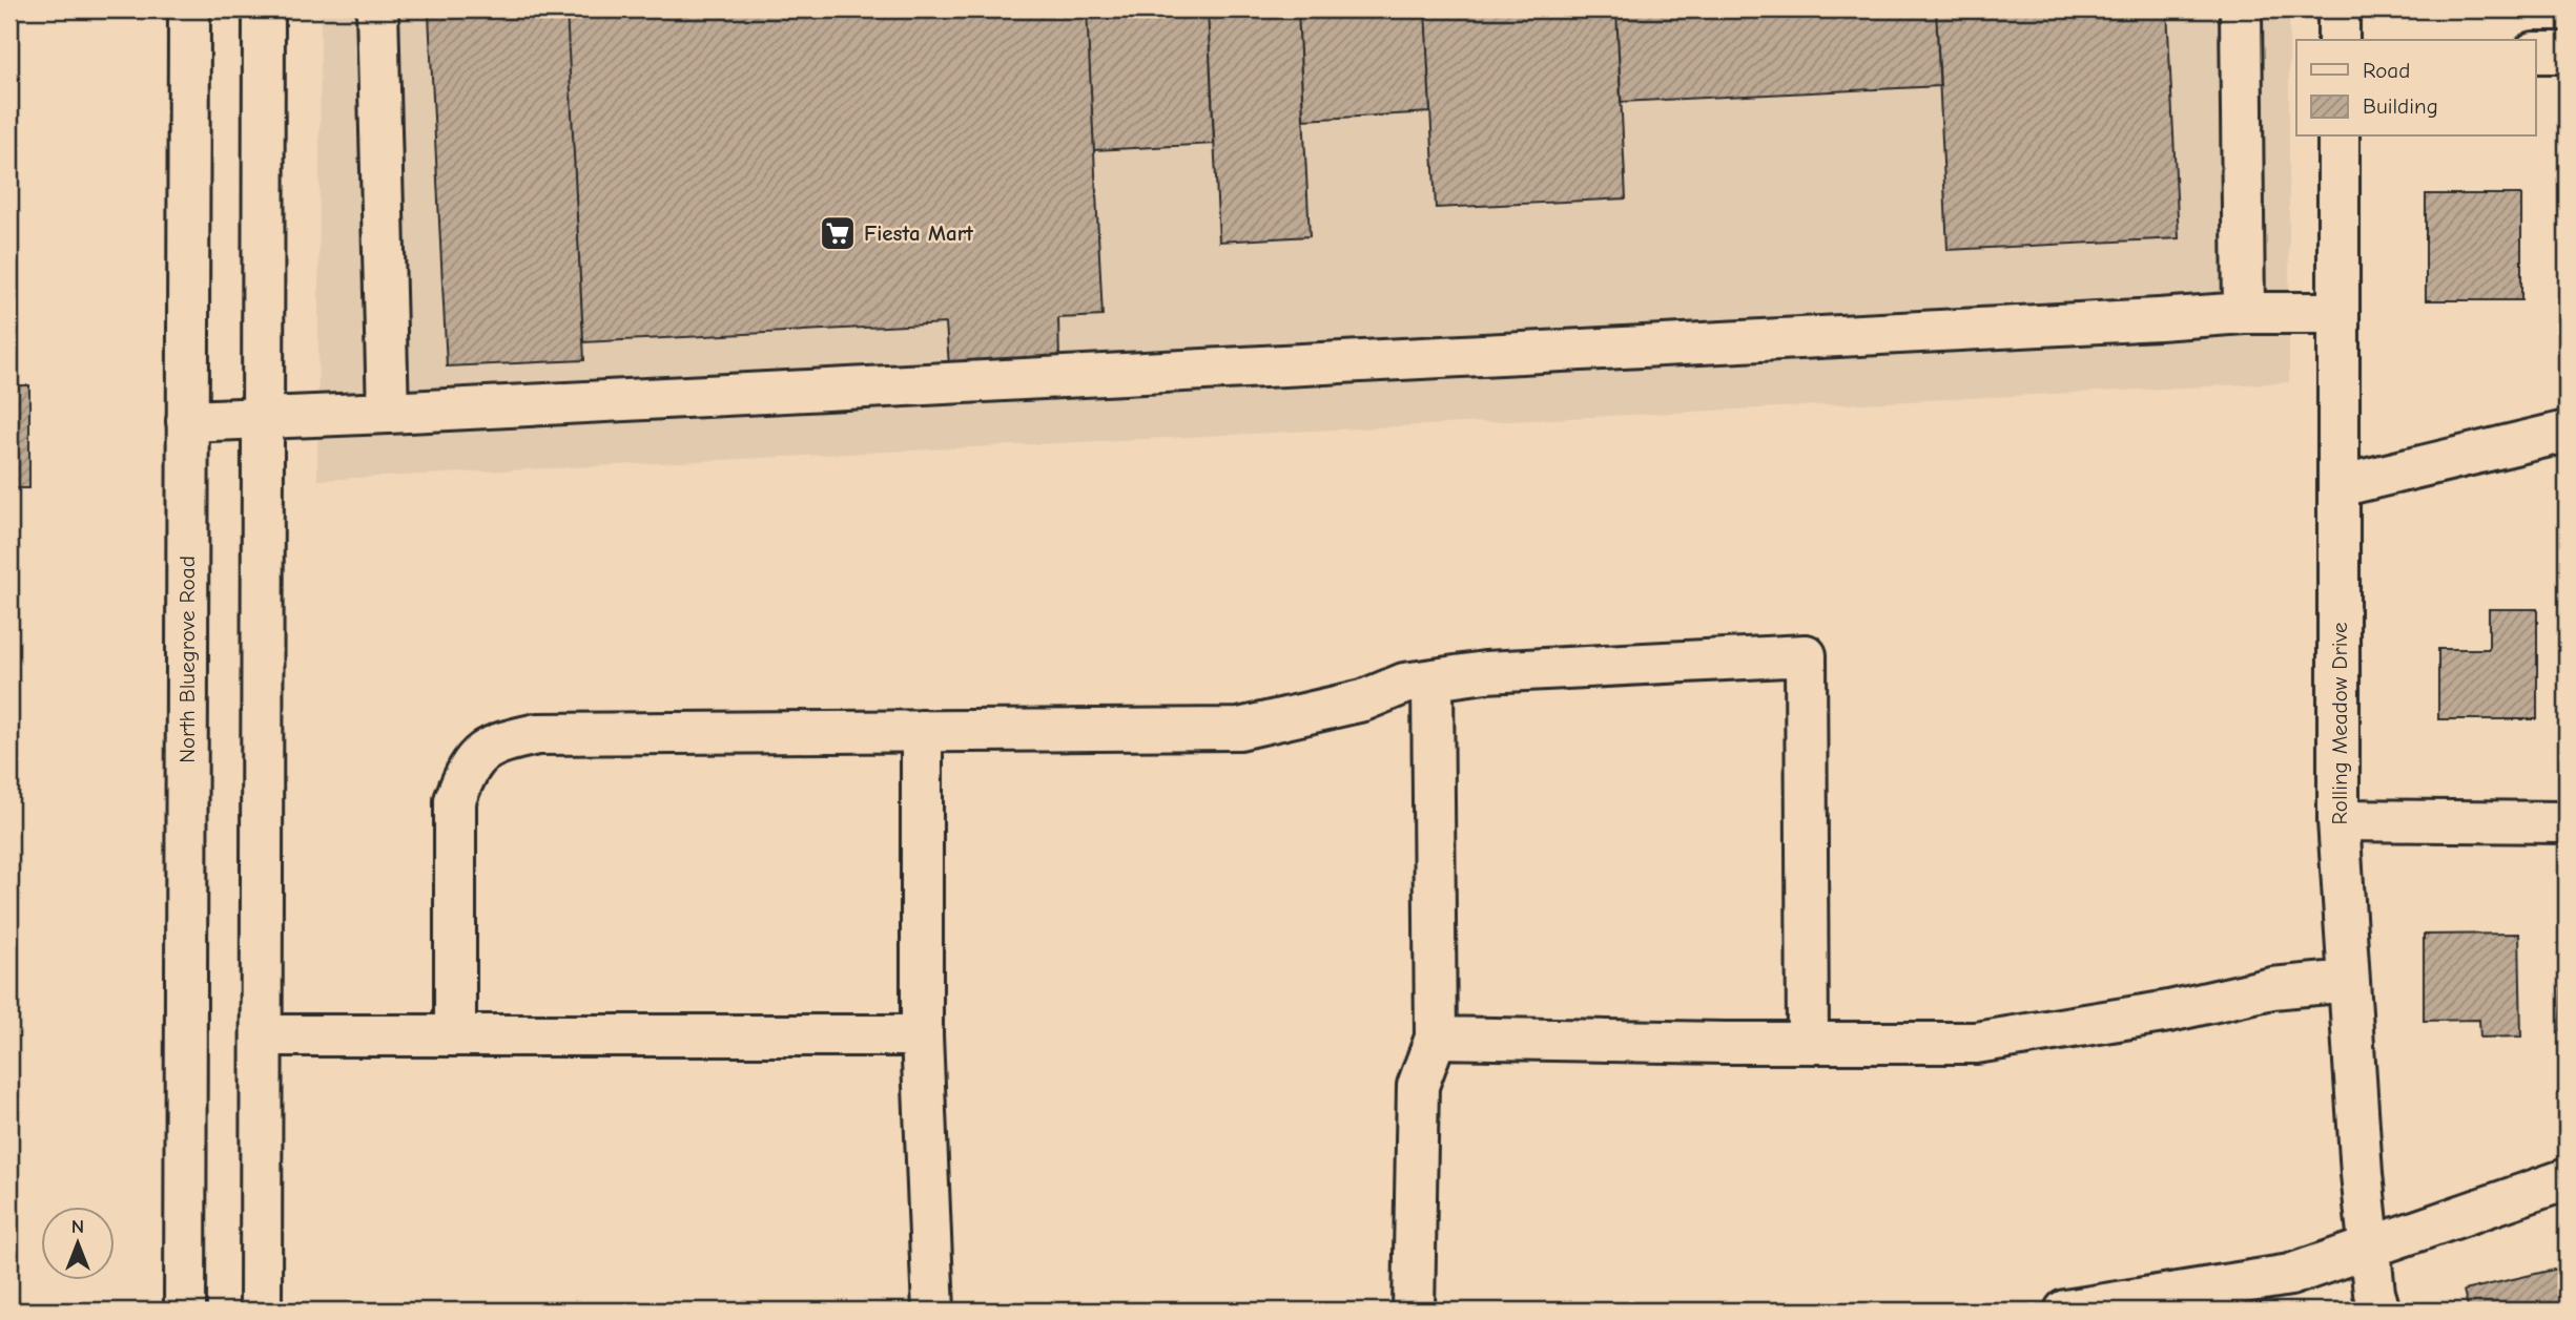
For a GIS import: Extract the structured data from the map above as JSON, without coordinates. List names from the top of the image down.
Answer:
{
  "streets": {
    "street": ["North Bluegrove Road", "Rolling Meadow Drive"]
  },
  "places": {
    "supermarket": ["Fiesta Mart"]
  },
  "legend": ["Road", "Building"],
  "north": "top"
}
